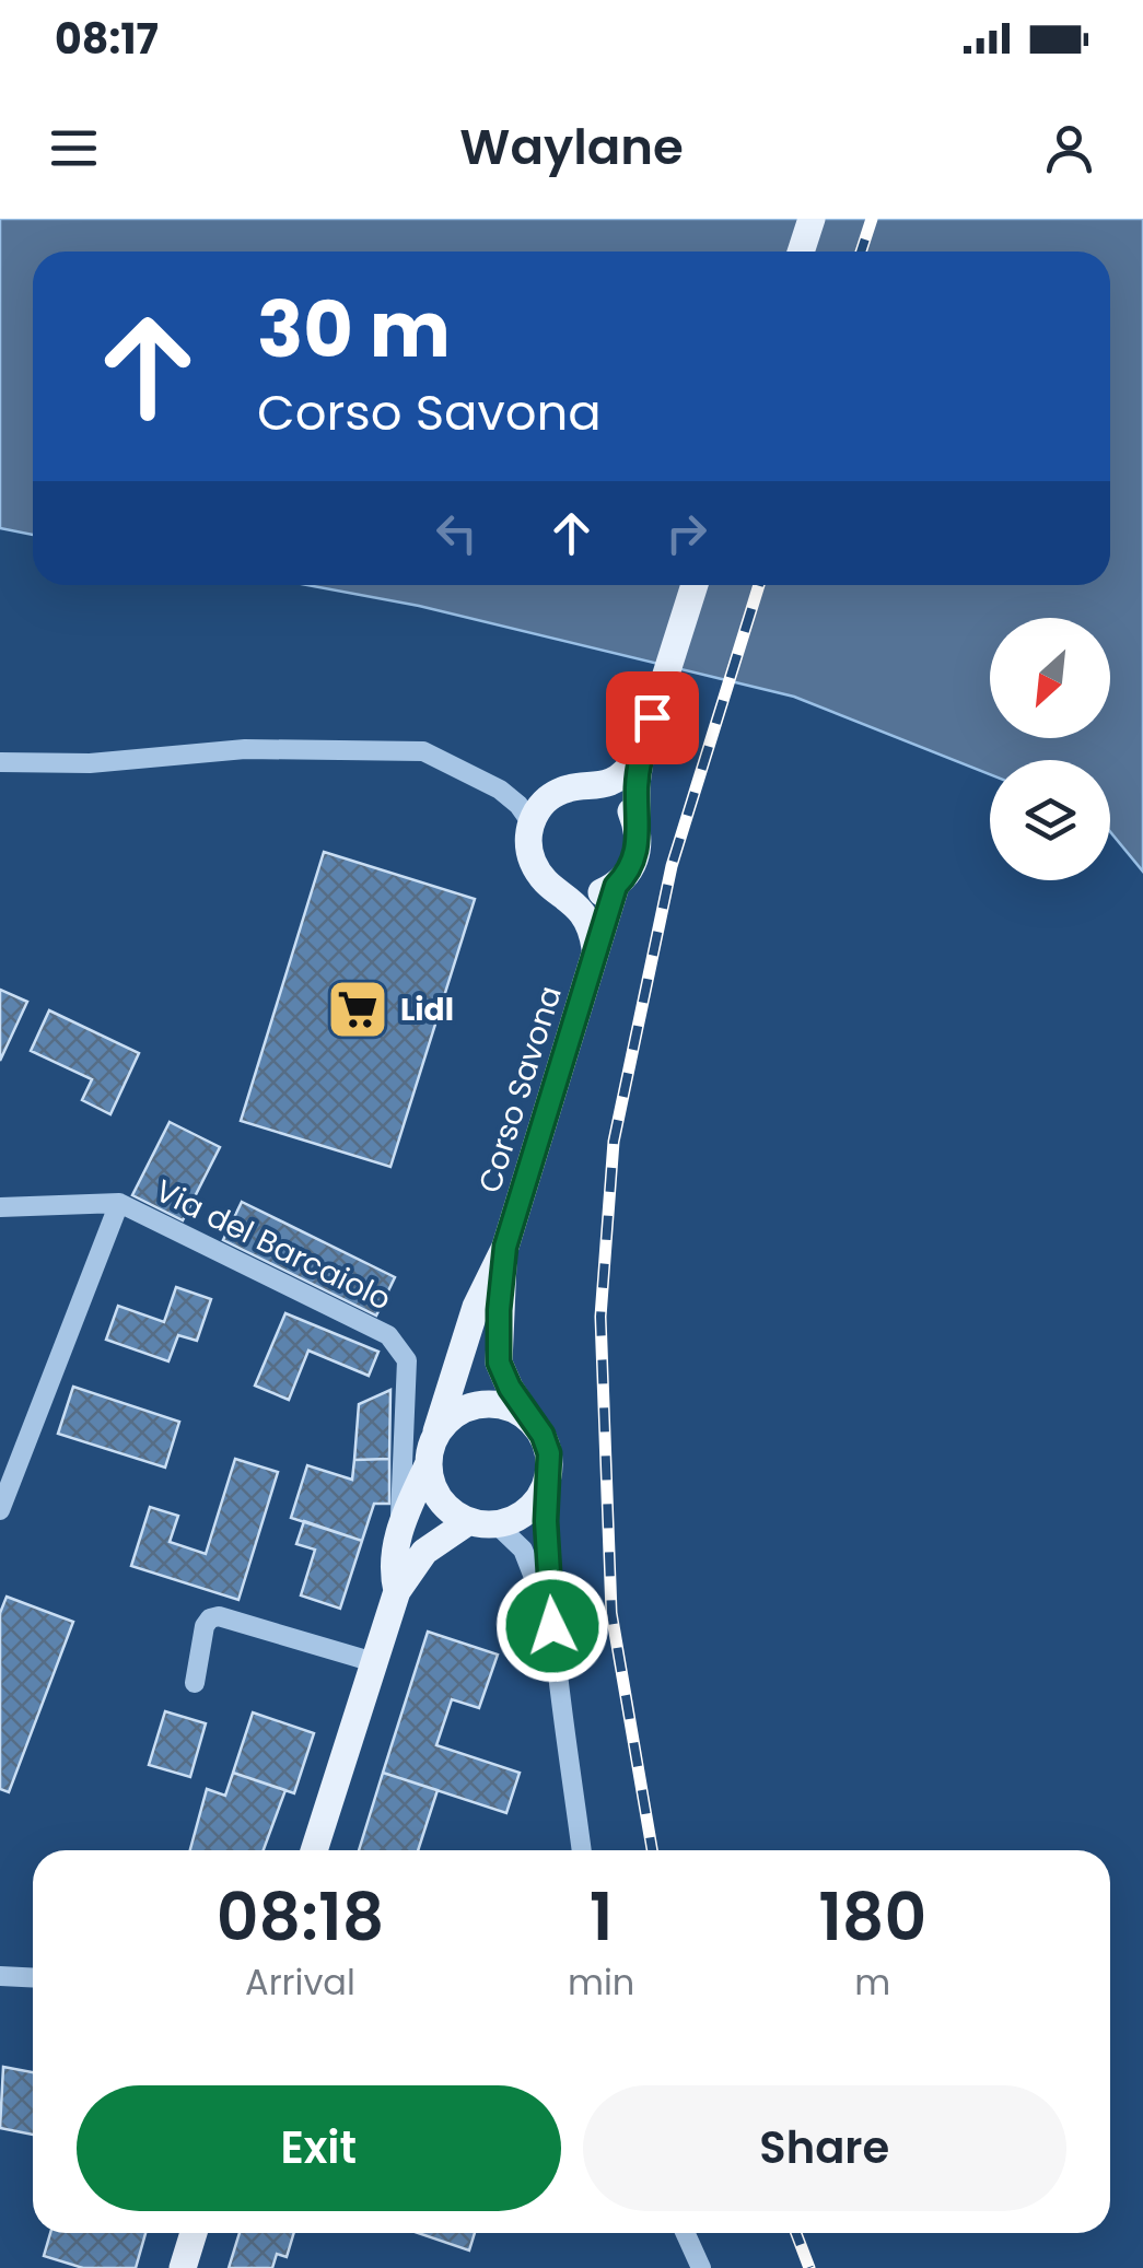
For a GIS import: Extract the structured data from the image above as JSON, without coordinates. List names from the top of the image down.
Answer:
{
  "streets": {
    "main road": ["Corso Savona"],
    "street": ["Via del Barcaiolo"]
  },
  "crossings": [
    ["Corso Savona", "Via del Barcaiolo"]
  ],
  "places": {
    "supermarket": ["Lidl"]
  },
  "north": "bottom left",
  "page": {
    "status": "08:17",
    "header": "Waylane",
    "turn": ["30 m", "Corso Savona"],
    "eta": [
      "08:18",
      "Arrival",
      "1",
      "min",
      "180",
      "m"
    ],
    "buttons": ["Exit", "Share"]
  }
}
